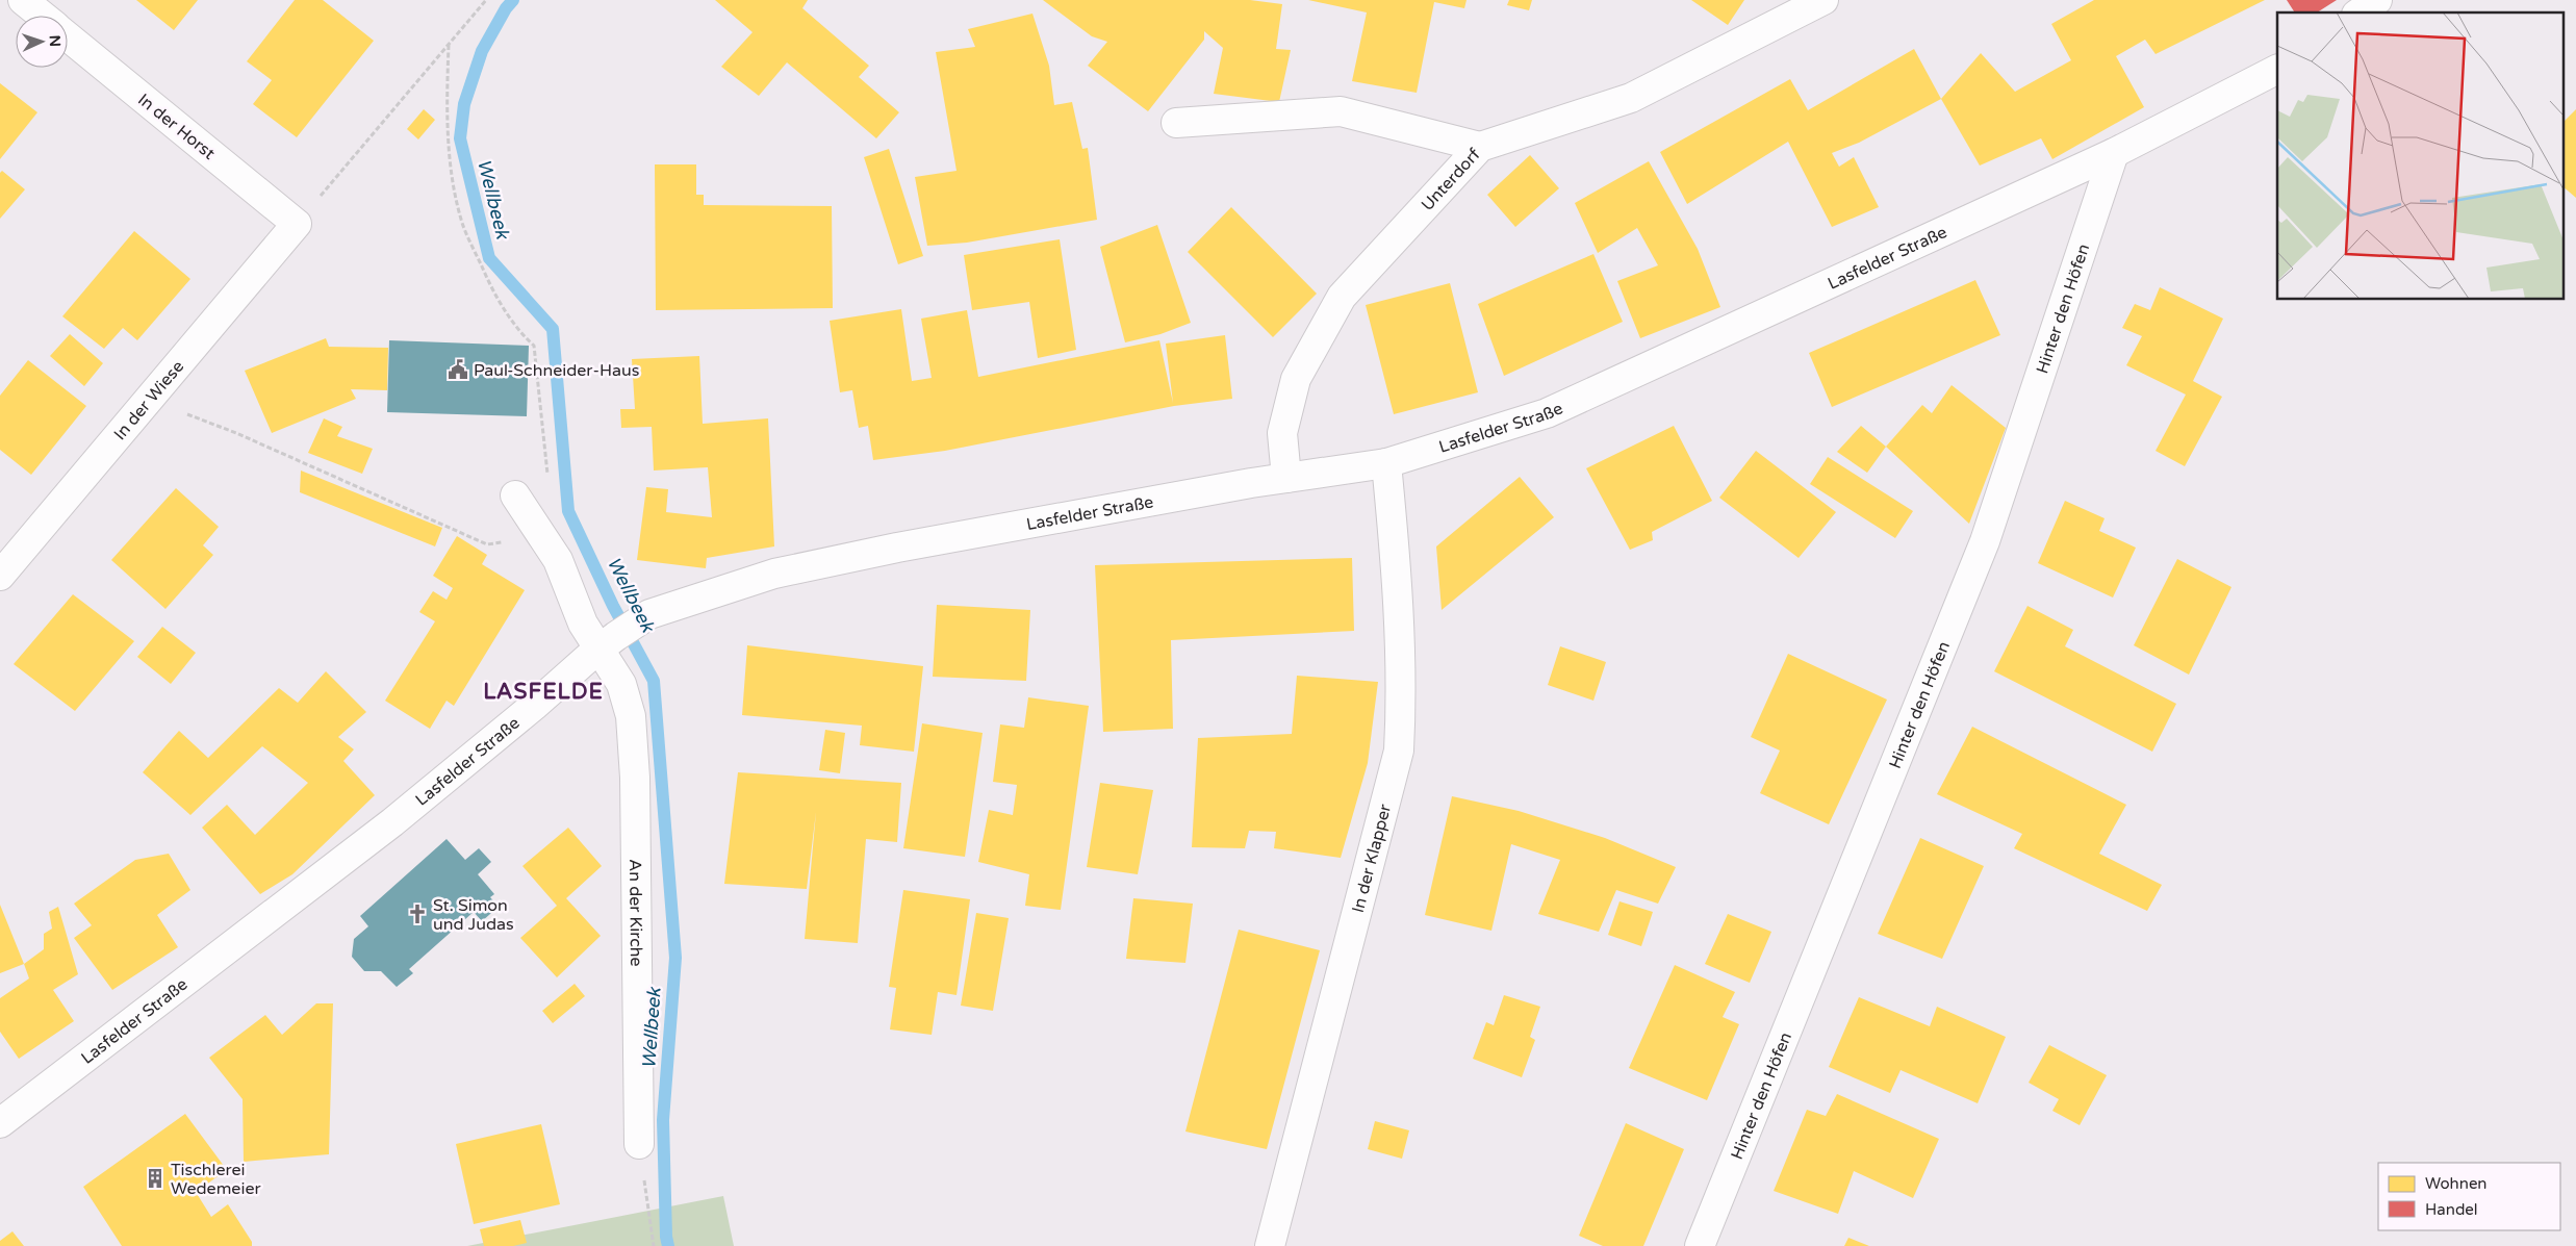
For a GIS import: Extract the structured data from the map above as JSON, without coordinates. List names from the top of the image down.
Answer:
{
  "streets": {
    "street": [
      "In der Horst",
      "Unterdorf",
      "Lasfelder Straße",
      "Hinter den Höfen",
      "In der Wiese",
      "In der Klapper",
      "An der Kirche"
    ]
  },
  "crossings": [
    ["In der Horst", "In der Wiese"],
    ["Unterdorf", "Lasfelder Straße"],
    ["Lasfelder Straße", "Hinter den Höfen"],
    ["Lasfelder Straße", "In der Klapper"],
    ["Lasfelder Straße", "An der Kirche"]
  ],
  "districts": ["LASFELDE"],
  "water": ["Wellbeek"],
  "places": {
    "public building": ["Paul-Schneider-Haus"],
    "church": ["St. Simon und Judas"],
    "building": ["Tischlerei Wedemeier"]
  },
  "legend": ["Wohnen", "Handel"],
  "north": "right"
}
